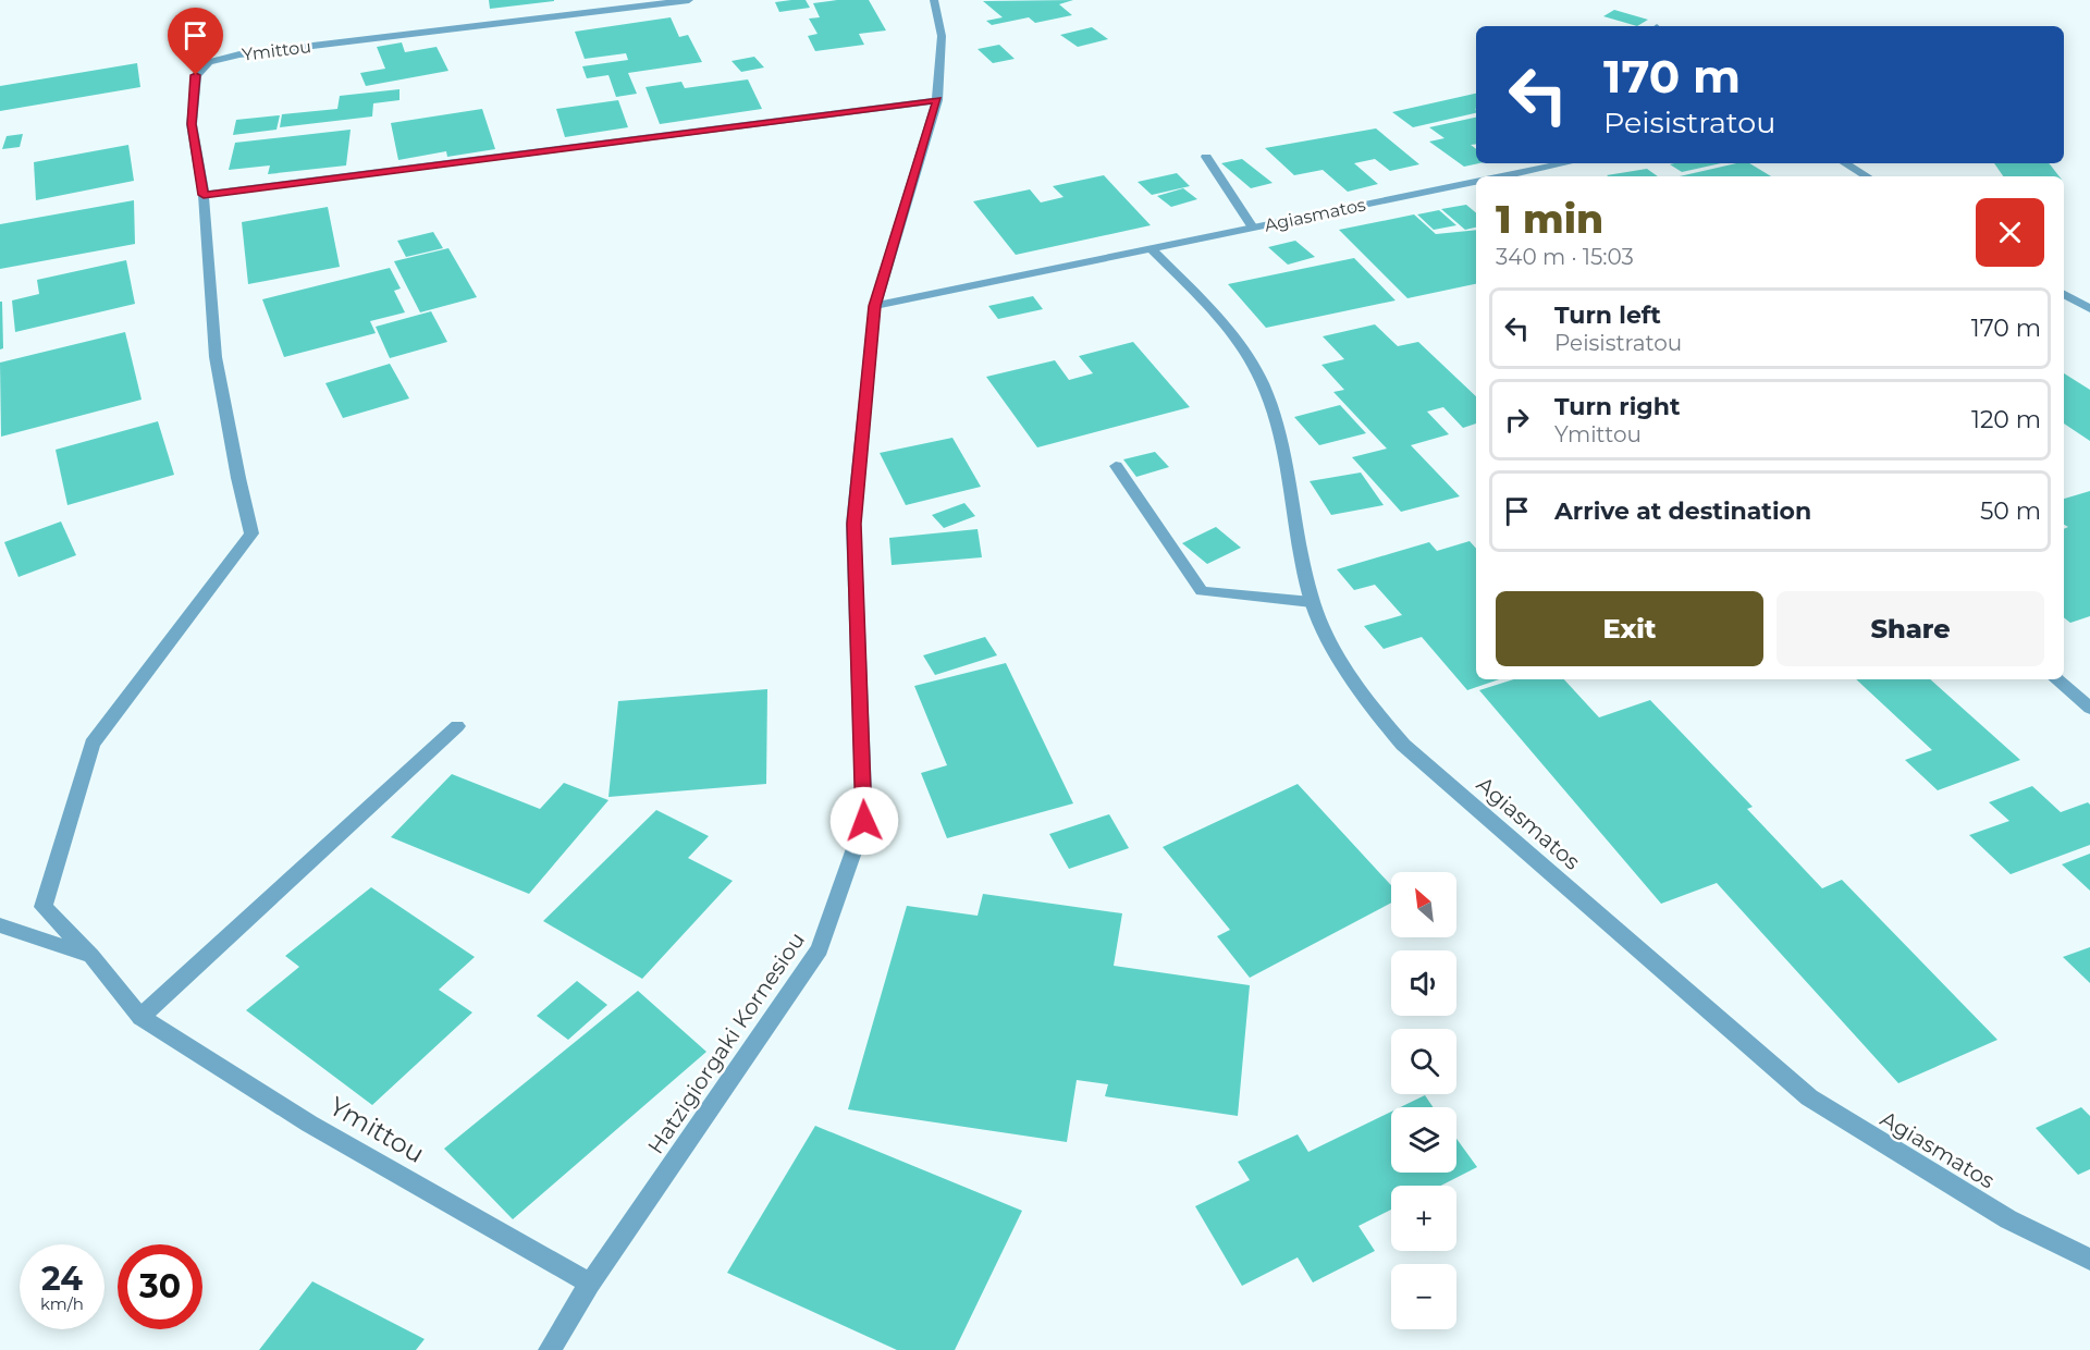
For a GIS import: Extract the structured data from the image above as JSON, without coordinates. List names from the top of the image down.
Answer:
{
  "streets": {
    "street": ["Ymittou", "Agiasmatos", "Hatzigiorgaki Kornesiou"]
  },
  "crossings": [
    ["Ymittou", "Hatzigiorgaki Kornesiou"],
    ["Agiasmatos", "Hatzigiorgaki Kornesiou"]
  ],
  "north": "top left",
  "page": {
    "turn": ["170 m", "Peisistratou"],
    "heading": ["1 min", "340 m · 15:03"],
    "list": [
      {
        "name": "Turn left",
        "note": "Peisistratou",
        "value": "170 m"
      },
      {
        "name": "Turn right",
        "note": "Ymittou",
        "value": "120 m"
      },
      {
        "name": "Arrive at destination",
        "value": "50 m"
      }
    ],
    "buttons": ["Exit", "Share"],
    "map_buttons": ["+", "−"],
    "speed": "24 km/h",
    "limit": "30"
  }
}
